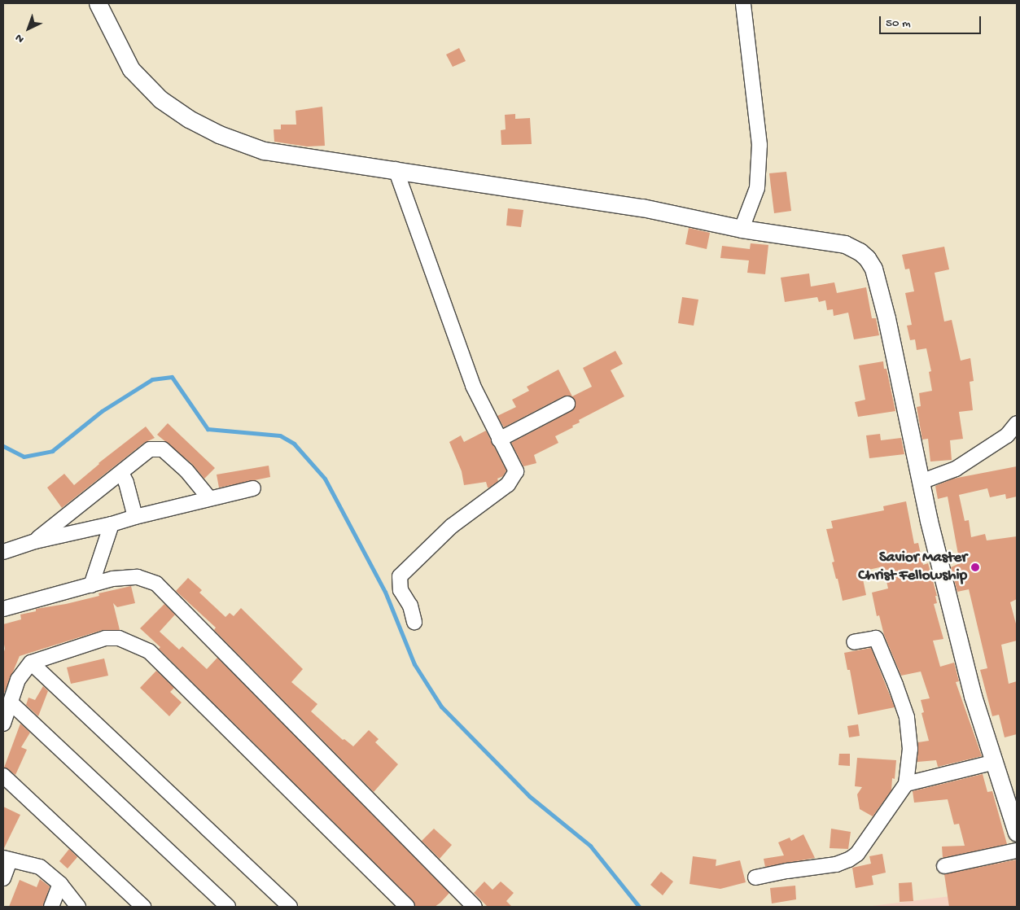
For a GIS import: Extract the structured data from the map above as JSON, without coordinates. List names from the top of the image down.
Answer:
{
  "places": ["Savior Master Christ Fellowship"],
  "scale_bar": "50 m",
  "north": "bottom left"
}
